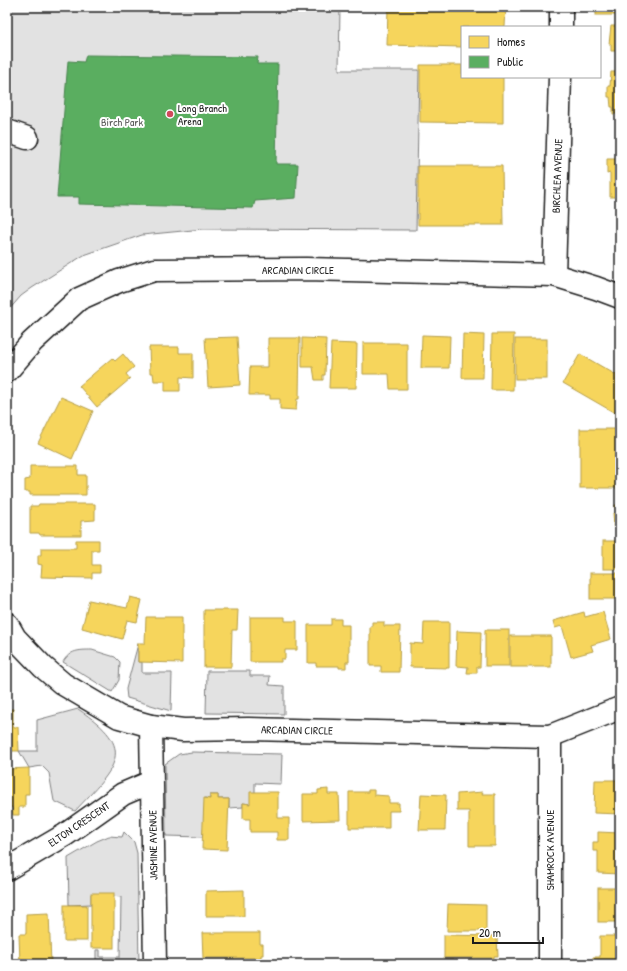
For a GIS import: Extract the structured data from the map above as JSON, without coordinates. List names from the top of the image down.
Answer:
{
  "streets": {
    "street": [
      "BIRCHLEA AVENUE",
      "ARCADIAN CIRCLE",
      "ELTON CRESCENT",
      "JASMINE AVENUE",
      "SHAMROCK AVENUE"
    ]
  },
  "crossings": [
    ["BIRCHLEA AVENUE", "ARCADIAN CIRCLE"],
    ["ARCADIAN CIRCLE", "JASMINE AVENUE"],
    ["ARCADIAN CIRCLE", "SHAMROCK AVENUE"],
    ["ELTON CRESCENT", "JASMINE AVENUE"]
  ],
  "parks": ["Birch Park"],
  "places": ["Long Branch Arena"],
  "legend": ["Homes", "Public"],
  "scale_bar": "20 m"
}
